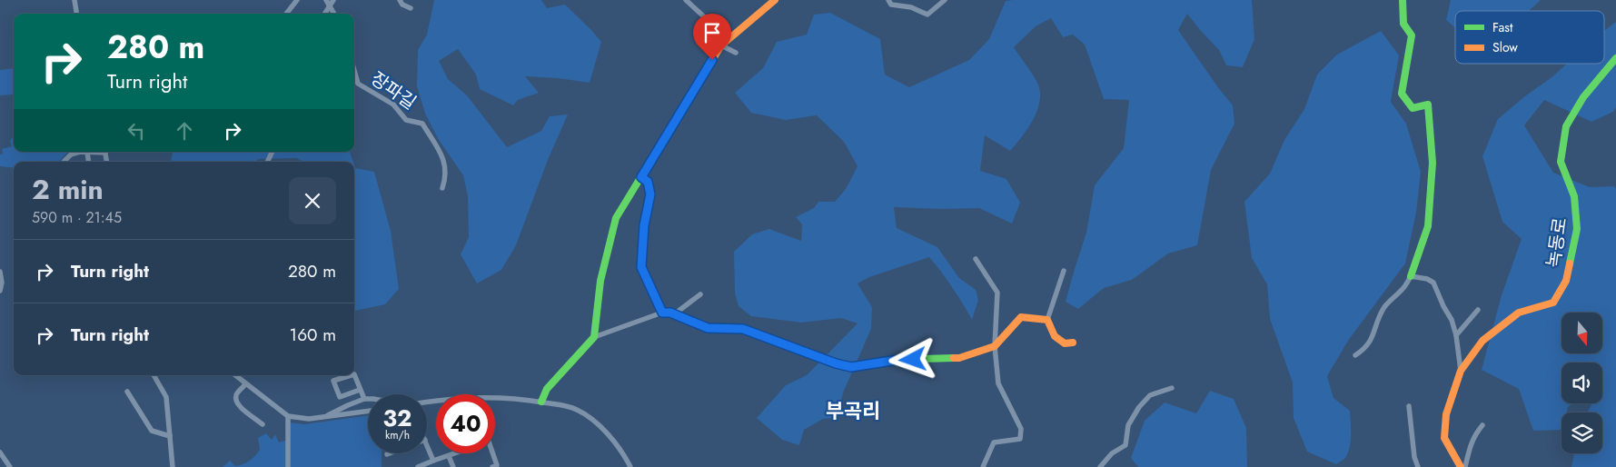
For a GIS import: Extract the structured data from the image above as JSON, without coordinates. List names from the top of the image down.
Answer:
{
  "streets": {
    "street": ["장파길", "녹동로"]
  },
  "districts": ["부곡리"],
  "legend": ["Fast", "Slow"],
  "north": "bottom",
  "page": {
    "turn": ["280 m", "Turn right"],
    "heading": ["2 min", "590 m · 21:45"],
    "list": [
      {
        "name": "Turn right",
        "value": "280 m"
      },
      {
        "name": "Turn right",
        "value": "160 m"
      }
    ],
    "speed": "32 km/h",
    "limit": "40"
  }
}
